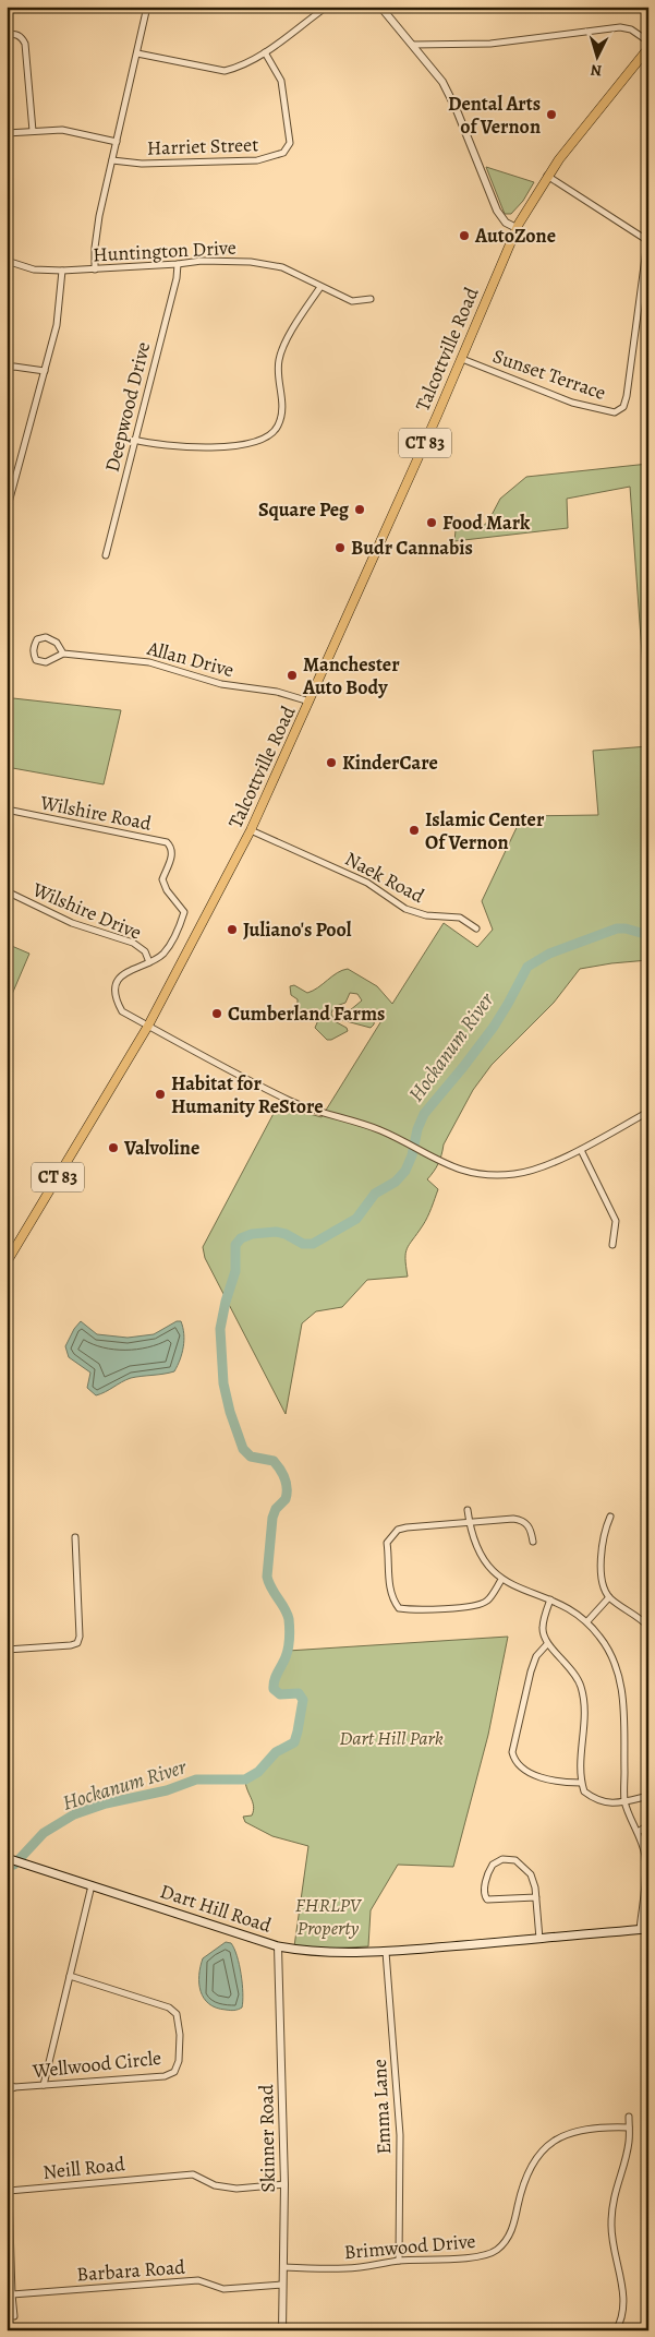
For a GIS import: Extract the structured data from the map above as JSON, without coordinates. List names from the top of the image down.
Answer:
{
  "streets": {
    "main road": ["Talcottville Road", "CT 83", "Dart Hill Road"],
    "street": [
      "Harriet Street",
      "Huntington Drive",
      "Sunset Terrace",
      "Deepwood Drive",
      "Allan Drive",
      "Wilshire Road",
      "Naek Road",
      "Wilshire Drive",
      "Wellwood Circle",
      "Emma Lane",
      "Skinner Road",
      "Neill Road",
      "Brimwood Drive",
      "Barbara Road"
    ]
  },
  "crossings": [
    ["Huntington Drive", "Deepwood Drive"],
    ["Talcottville Road", "Sunset Terrace"],
    ["Talcottville Road", "Allan Drive"],
    ["Talcottville Road", "Naek Road"],
    ["Talcottville Road", "Wilshire Drive"],
    ["Wilshire Road", "Wilshire Drive"],
    ["Dart Hill Road", "Emma Lane"],
    ["Dart Hill Road", "Skinner Road"],
    ["Emma Lane", "Brimwood Drive"],
    ["Skinner Road", "Neill Road"],
    ["Skinner Road", "Brimwood Drive"],
    ["Skinner Road", "Barbara Road"],
    ["Neill Road", "Barbara Road"]
  ],
  "water": ["Hockanum River"],
  "parks": ["Dart Hill Park", "FHRLPV Property"],
  "places": [
    "Dental Arts of Vernon",
    "AutoZone",
    "Square Peg",
    "Food Mark",
    "Budr Cannabis",
    "Manchester Auto Body",
    "KinderCare",
    "Islamic Center Of Vernon",
    "Juliano's Pool",
    "Cumberland Farms",
    "Habitat for Humanity ReStore",
    "Valvoline"
  ],
  "north": "bottom"
}
